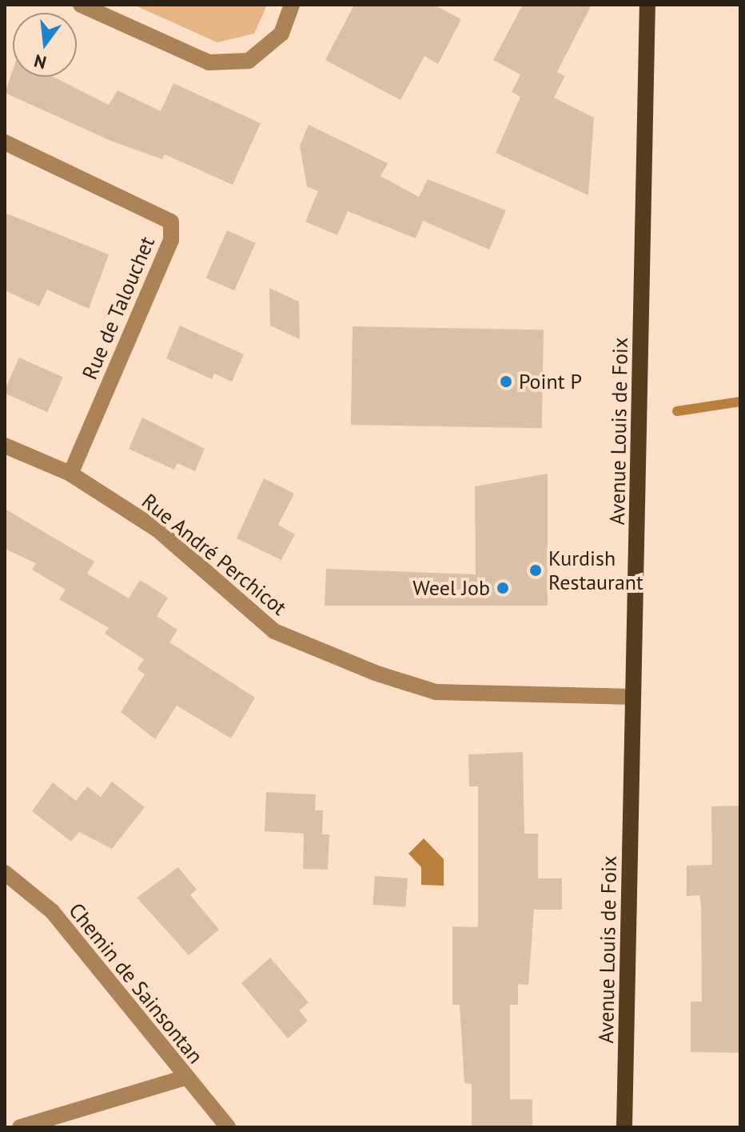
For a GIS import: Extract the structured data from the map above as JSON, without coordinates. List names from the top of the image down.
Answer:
{
  "streets": {
    "main road": ["Avenue Louis de Foix"],
    "street": ["Rue de Talouchet", "Rue André Perchicot", "Chemin de Sainsontan"]
  },
  "crossings": [
    ["Rue de Talouchet", "Rue André Perchicot"],
    ["Avenue Louis de Foix", "Rue André Perchicot"]
  ],
  "places": ["Point P", "Kurdish Restaurant", "Weel Job"],
  "north": "bottom"
}
